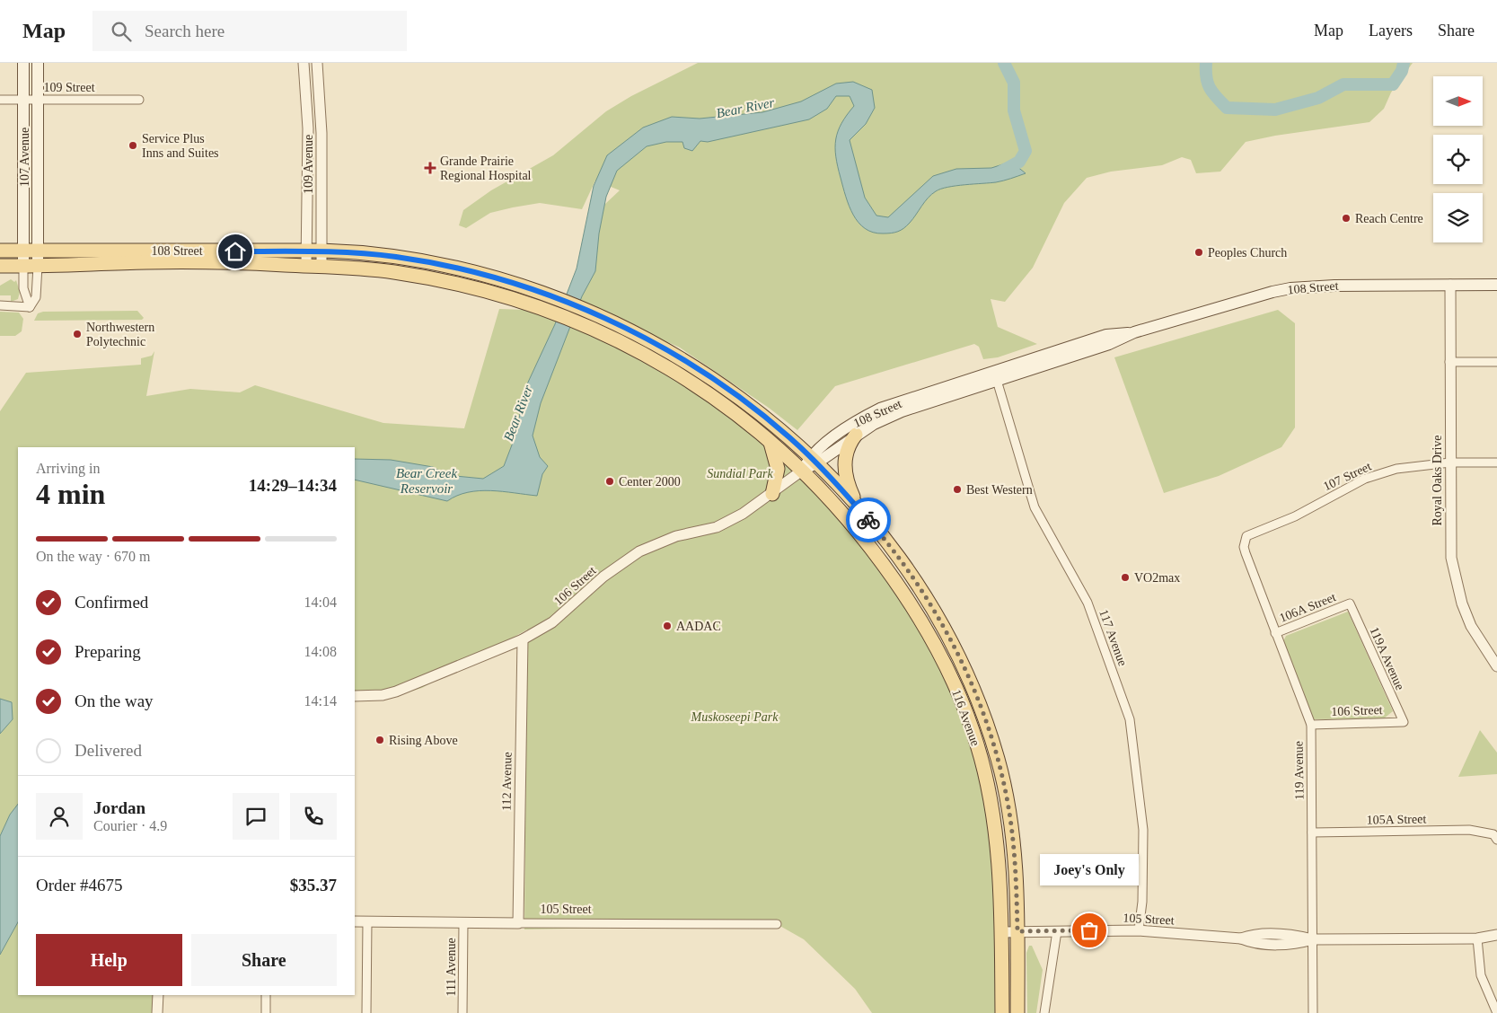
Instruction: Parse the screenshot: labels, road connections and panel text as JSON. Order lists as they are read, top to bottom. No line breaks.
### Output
{"streets":{"main road":["107 Avenue","108 Street","116 Avenue"],"street":["109 Street","109 Avenue","107 Street","Royal Oaks Drive","106 Street","106A Street","117 Avenue","119A Avenue","119 Avenue","112 Avenue","105A Street","105 Street","111 Avenue"]},"crossings":[["109 Street","107 Avenue"],["107 Avenue","108 Street"],["109 Avenue","108 Street"],["108 Street","Royal Oaks Drive"],["108 Street","106 Street"],["108 Street","117 Avenue"],["108 Street","116 Avenue"],["107 Street","Royal Oaks Drive"],["107 Street","119 Avenue"],["106 Street","119A Avenue"],["106 Street","116 Avenue"],["106 Street","119 Avenue"],["106 Street","112 Avenue"],["106A Street","119A Avenue"],["106A Street","119 Avenue"],["117 Avenue","105 Street"],["116 Avenue","105 Street"],["119 Avenue","105A Street"],["119 Avenue","105 Street"],["112 Avenue","105 Street"],["105 Street","111 Avenue"]],"water":["Bear River","Bear Creek Reservoir"],"parks":["Sundial Park","Muskoseepi Park"],"places":{"other":["Service Plus Inns and Suites","Reach Centre","Peoples Church","Northwestern Polytechnic","Center 2000","Best Western","VO2max","AADAC","Rising Above","Joey's Only"],"health":["Grande Prairie Regional Hospital"]},"north":"right","page":{"header":"Map","search":"Search here","nav":["Map","Layers","Share"],"heading":["4 min","Arriving in","14:29–14:34"],"panel":["Jordan","Courier · 4.9","Order #4675","$35.37"],"bar":"On the way · 670 m","list":[["Confirmed","14:04"],["Preparing","14:08"],["On the way","14:14"],"Delivered"],"bubble":"Joey's Only","buttons":["Help","Share"]}}
